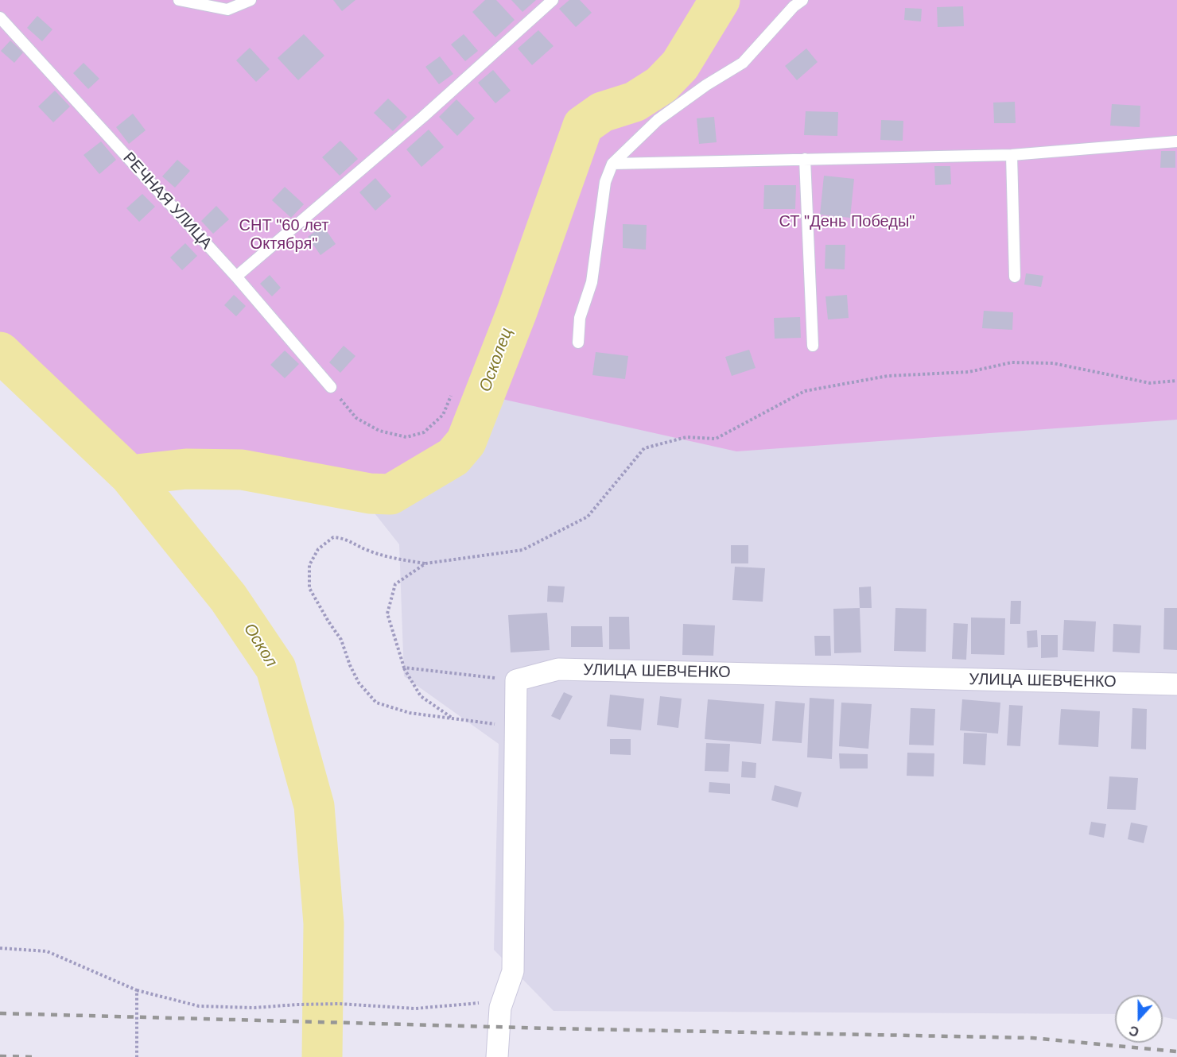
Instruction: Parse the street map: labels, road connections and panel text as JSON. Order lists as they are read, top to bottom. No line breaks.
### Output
{"streets":{"street":["УЛИЦА ШЕВЧЕНКО"],"lane":["РЕЧНАЯ УЛИЦА"]},"water":["Осколец","Оскол"],"parks":["СТ \"День Победы\"","СНТ \"60 лет Октября\""],"north":"bottom"}
